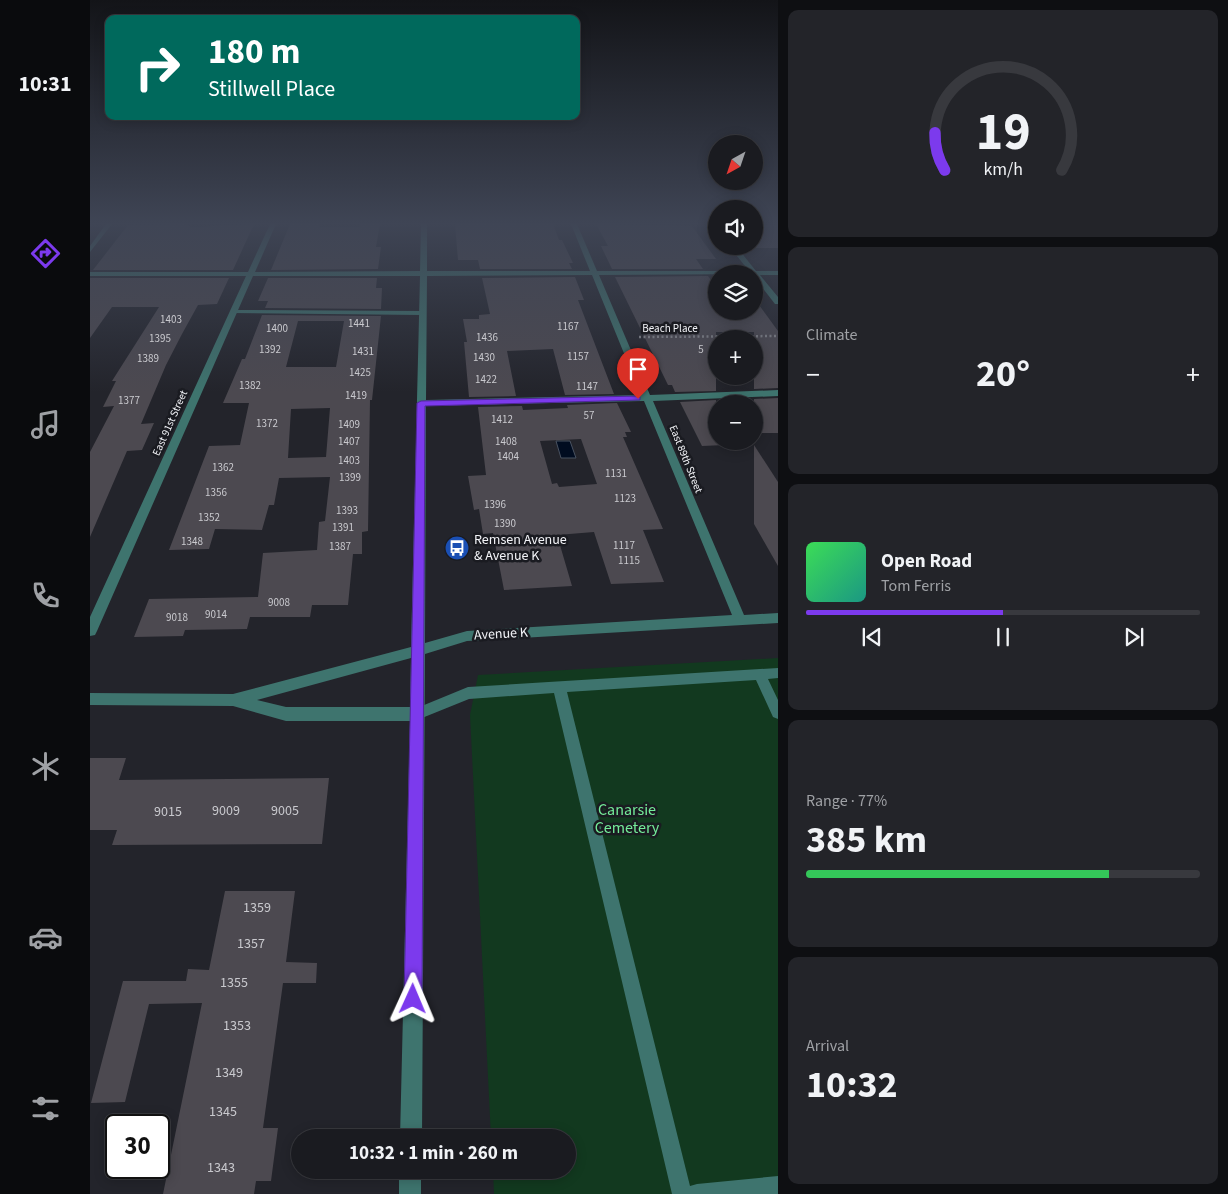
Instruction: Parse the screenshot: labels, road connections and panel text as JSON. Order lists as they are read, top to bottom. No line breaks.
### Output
{"streets":{"street":["East 91st Street","East 89th Street","Avenue K"],"path":["Beach Place"]},"crossings":[["Beach Place","East 89th Street"],["East 89th Street","Avenue K"]],"parks":["Canarsie Cemetery"],"places":{"bus stop":["Remsen Avenue & Avenue K"]},"house_numbers":["1403","1441","1167","1400","1436","1395","1392","5","1431","1157","1430","1389","1425","1422","1382","1147","1419","1377","57","1412","1372","1409","1407","1408","1404","1403","1362","1131","1399","1356","1123","1396","1393","1352","1390","1391","1348","1117","1387","1115","9008","9014","9018","9009","9005","9015","1359","1357","1355","1353","1349","1345","1343"],"north":"bottom left","page":{"tabs":"10:31","turn":["180 m","Stillwell Place"],"map_buttons":["+","−"],"tile":["Climate",["Range · 77%","385 km"],["Arrival","10:32"]],"heat":["−","20°","+"],"song":["Open Road","Tom Ferris"],"limit":"30","trip":"10:32 · 1 min · 260 m","gauge":["19","km/h"]}}
